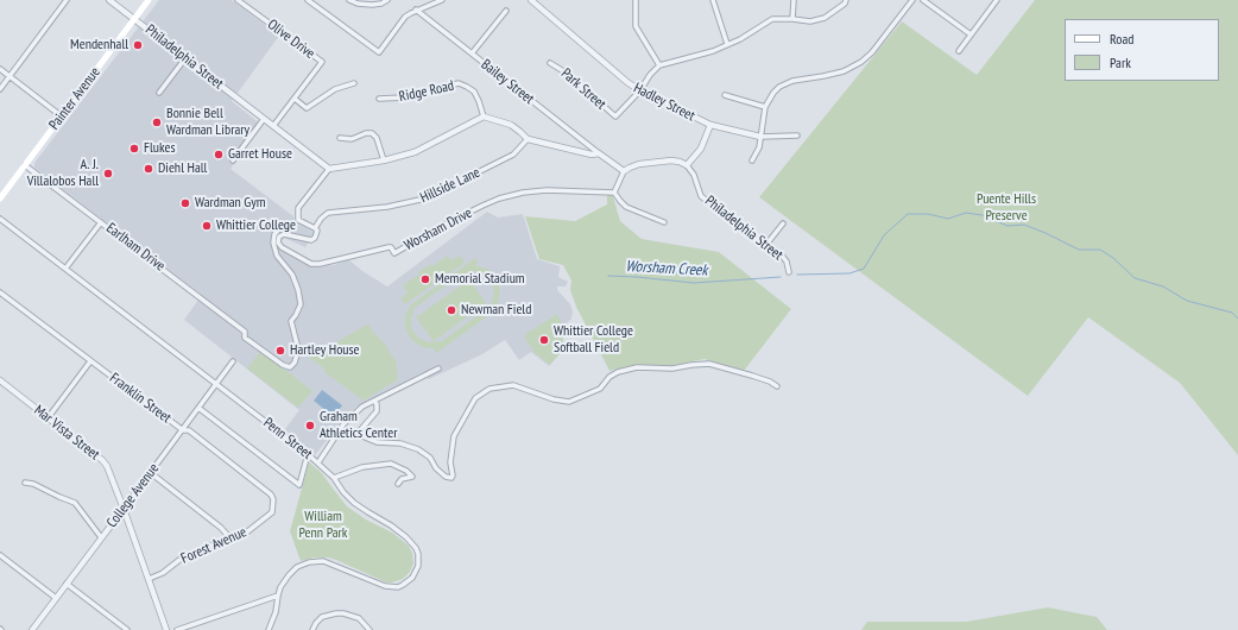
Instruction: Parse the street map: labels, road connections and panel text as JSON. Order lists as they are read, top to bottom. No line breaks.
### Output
{"streets":{"main road":["Painter Avenue"],"street":["Olive Drive","Philadelphia Street","Bailey Street","Park Street","Ridge Road","Hadley Street","Hillside Lane","Worsham Drive","Earlham Drive","Franklin Street","Mar Vista Street","Penn Street","College Avenue","Forest Avenue"]},"crossings":[["Philadelphia Street","Painter Avenue"],["Park Street","Hadley Street"],["Painter Avenue","Earlham Drive"],["Worsham Drive","Earlham Drive"],["Franklin Street","College Avenue"],["Franklin Street","Forest Avenue"],["Mar Vista Street","College Avenue"],["Mar Vista Street","Forest Avenue"],["Penn Street","College Avenue"]],"water":["Worsham Creek"],"parks":["Puente Hills Preserve","William Penn Park"],"places":["Mendenhall","Bonnie Bell Wardman Library","Flukes","Garret House","Diehl Hall","A. J. Villalobos Hall","Wardman Gym","Whittier College","Memorial Stadium","Newman Field","Whittier College Softball Field","Hartley House","Graham Athletics Center"],"legend":["Road","Park"]}
